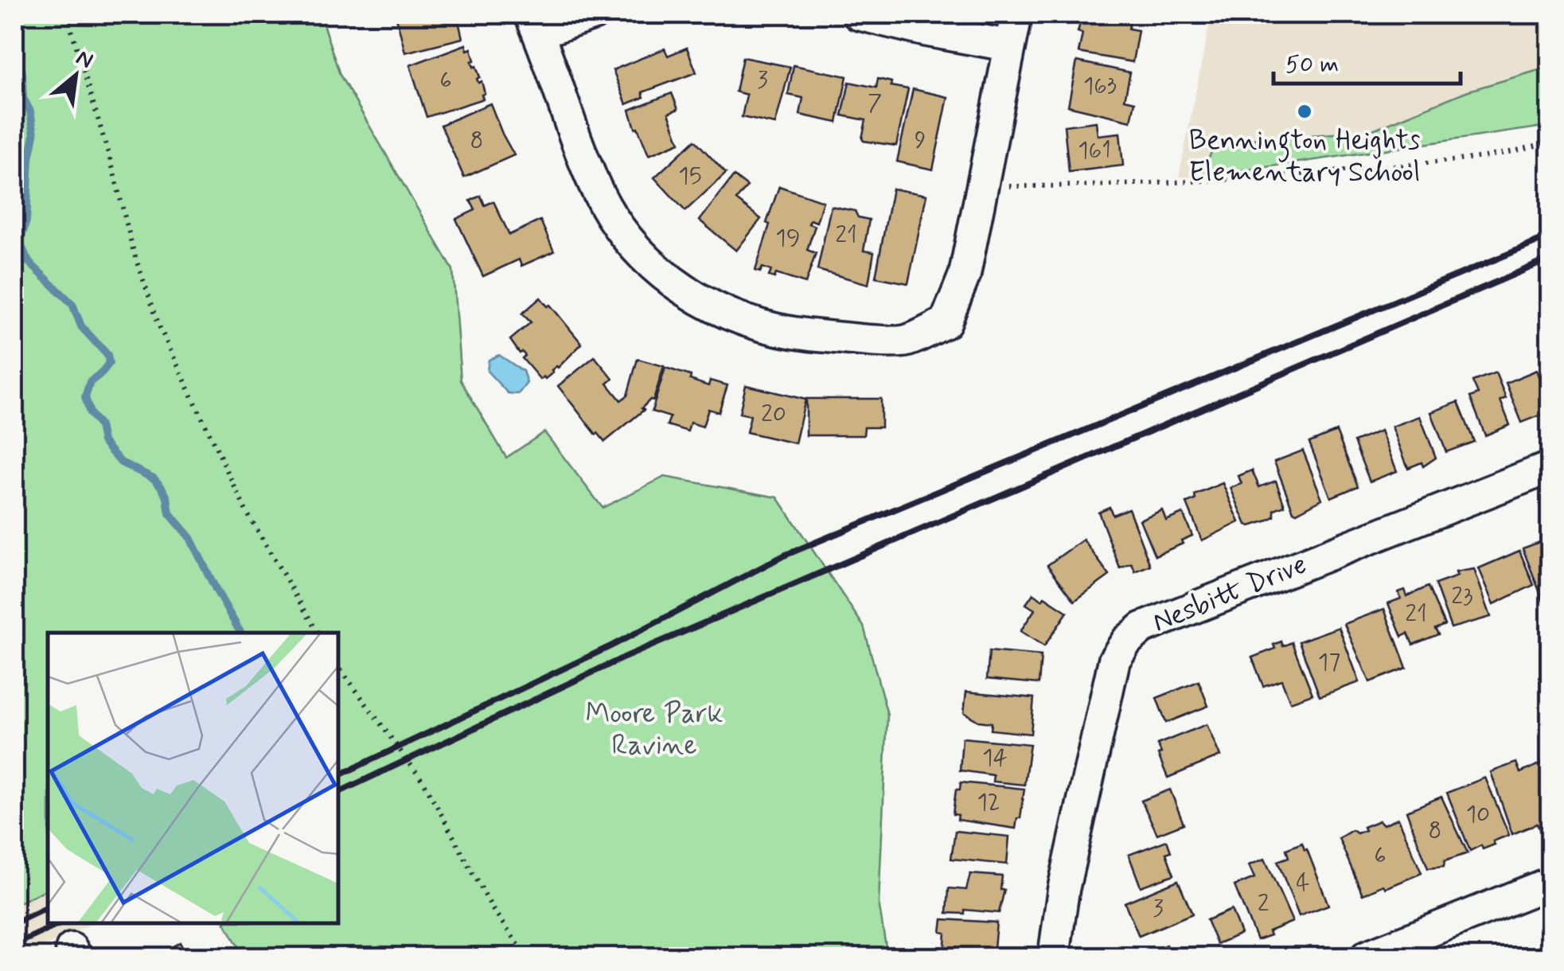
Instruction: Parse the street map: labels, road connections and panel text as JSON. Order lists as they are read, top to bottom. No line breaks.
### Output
{"streets":{"street":["Nesbitt Drive"]},"parks":["Moore Park Ravine"],"places":["Bennington Heights Elementary School"],"house_numbers":["3","6","163","7","8","9","161","15","21","19","20","23","21","17","14","12","10","8","6","4","2","3"],"scale_bar":"50 m","north":"top right"}
